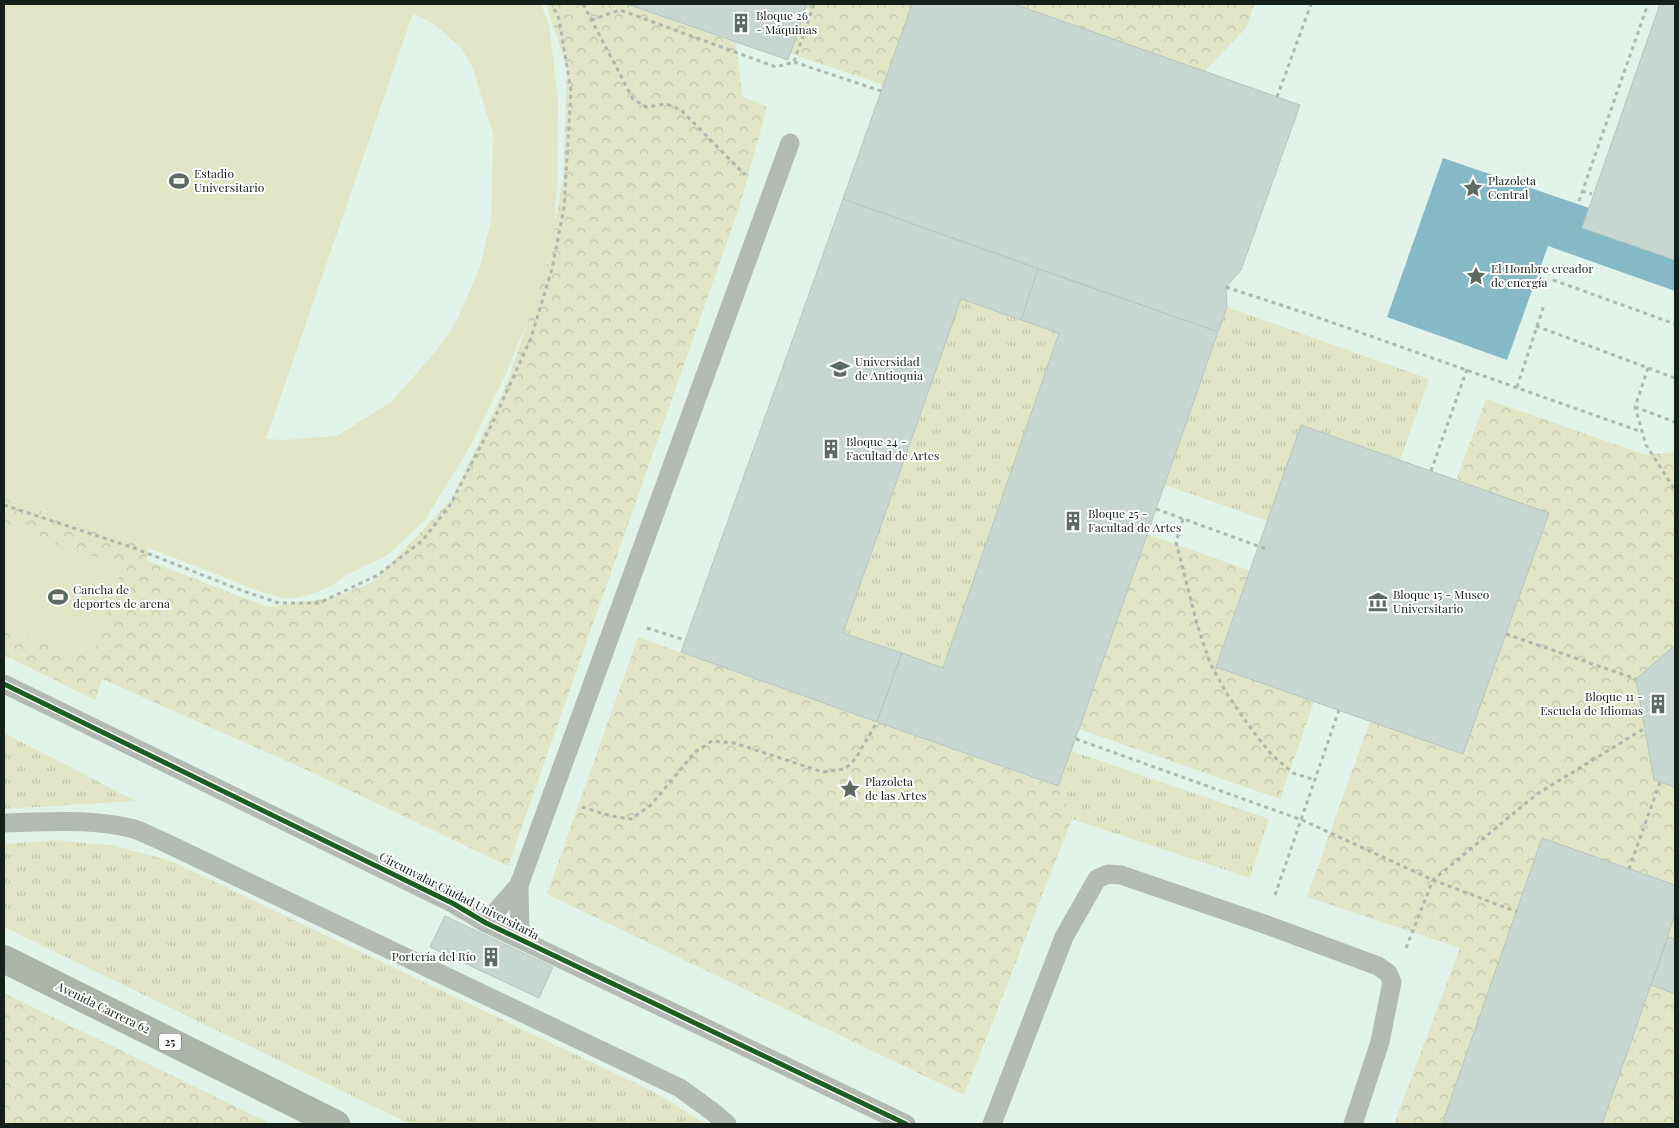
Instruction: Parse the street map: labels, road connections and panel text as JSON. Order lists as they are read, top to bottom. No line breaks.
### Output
{"streets":{"highway":["Avenida Carrera 62","25"],"lane":["Circunvalar Ciudad Universitaria"]},"places":{"building":["Bloque 26 - Máquinas","Bloque 24 - Facultad de Artes","Bloque 25 - Facultad de Artes","Bloque 11 - Escuela de Idiomas","Portería del Río"],"sports":["Estadio Universitario","Cancha de deportes de arena"],"place":["Plazoleta Central","El Hombre creador de energía","Plazoleta de las Artes"],"school or university":["Universidad de Antioquia"],"museum":["Bloque 15 - Museo Universitario"]}}
